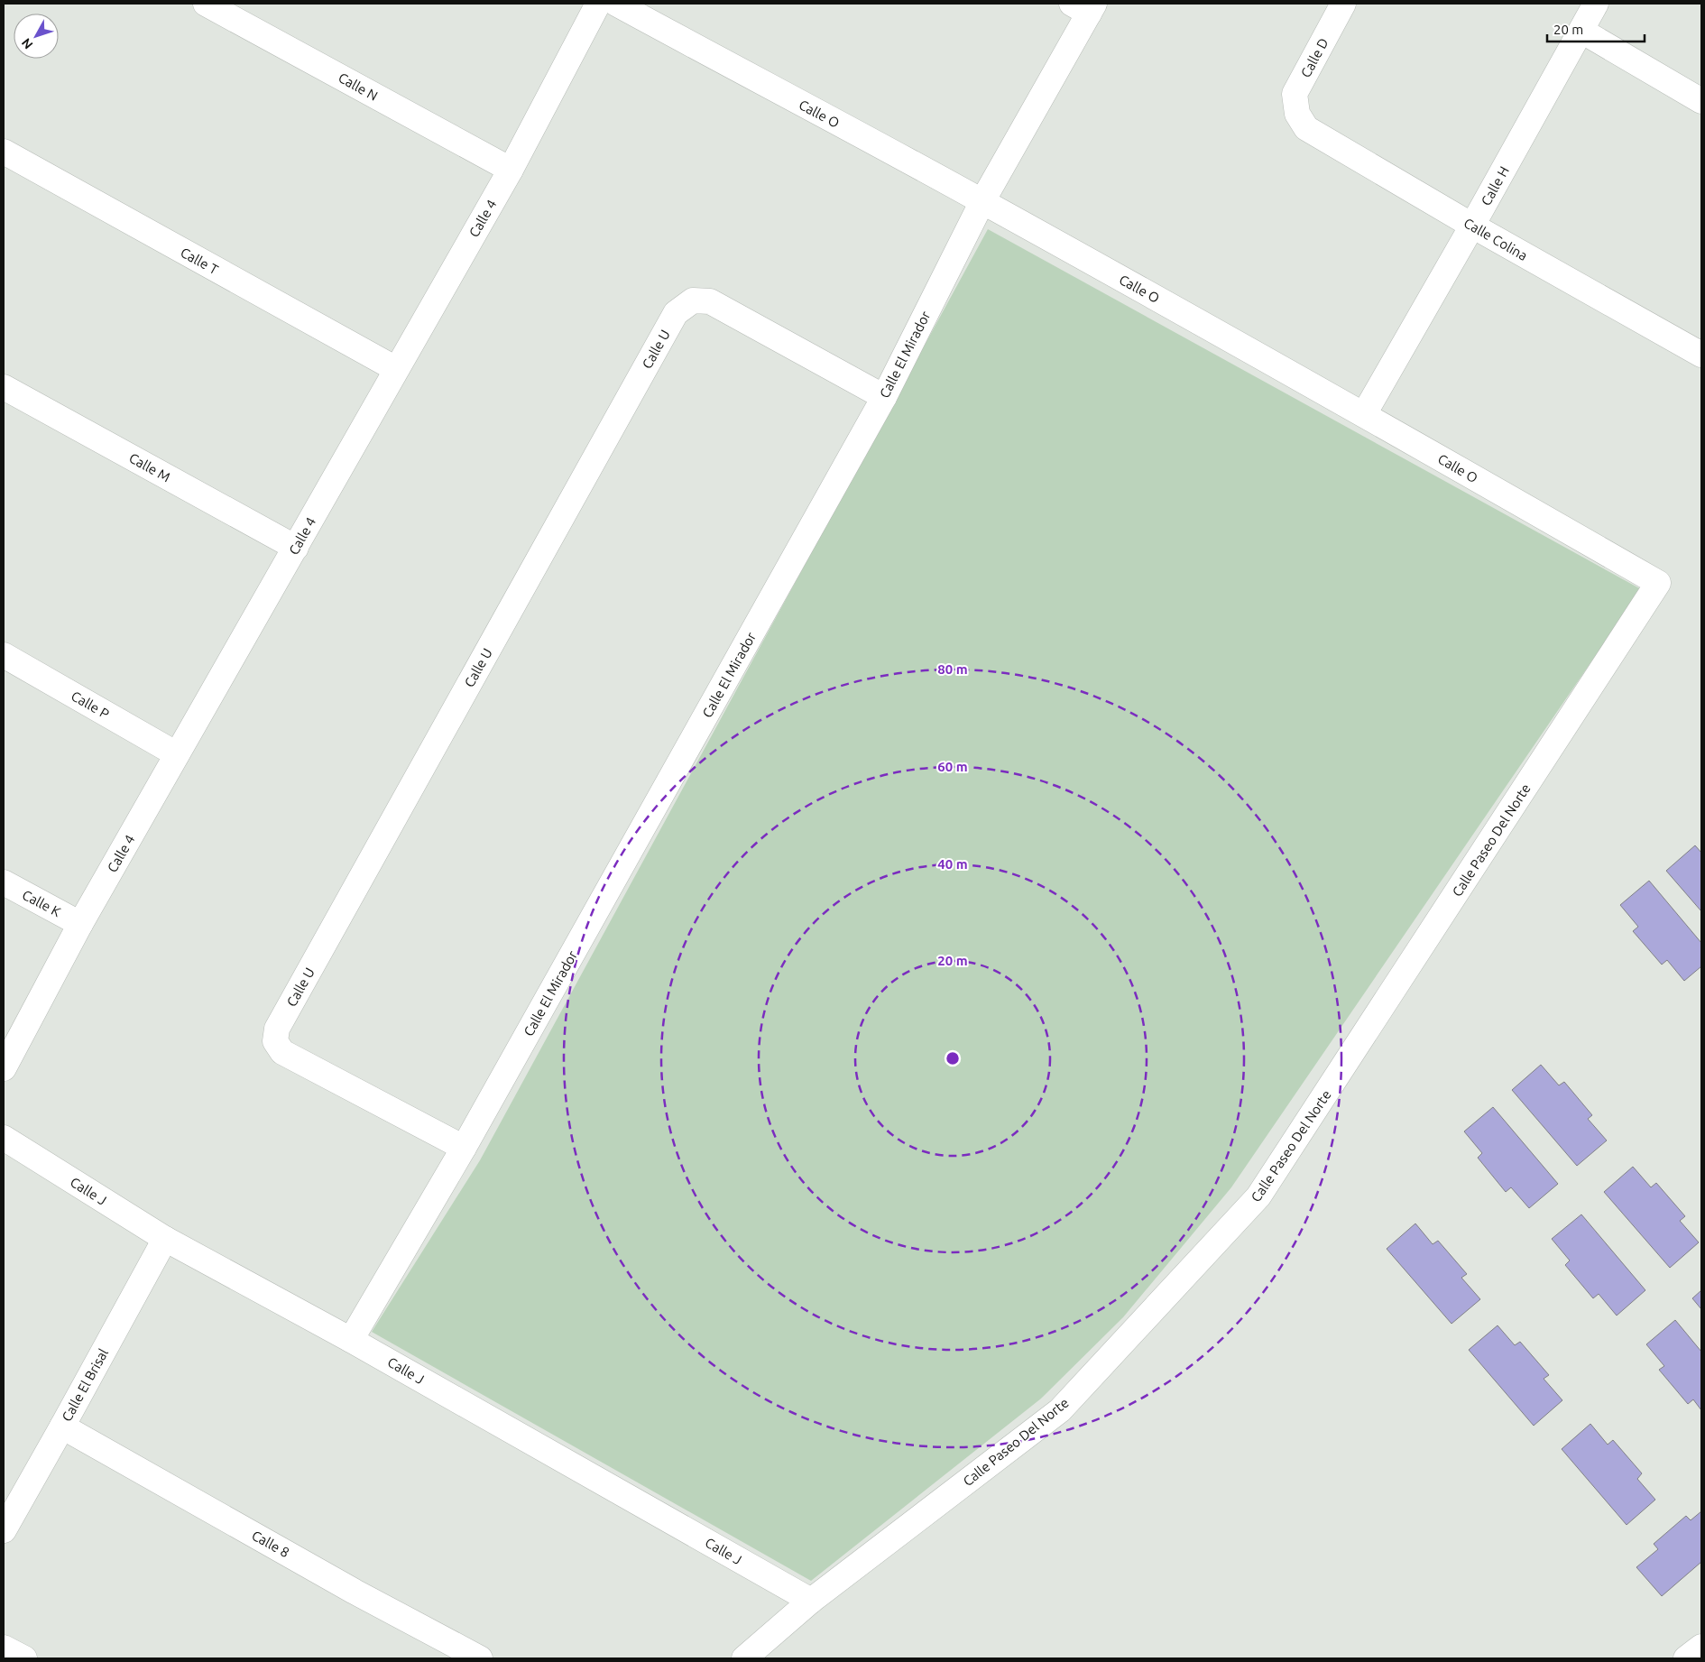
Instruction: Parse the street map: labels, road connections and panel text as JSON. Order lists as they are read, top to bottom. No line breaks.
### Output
{"streets":{"street":["Calle D","Calle N","Calle O","Calle H","Calle 4","Calle Colina","Calle T","Calle U","Calle El Mirador","Calle M","Calle P","Calle Paseo Del Norte","Calle K","Calle J","Calle El Brisal","Calle 8"]},"crossings":[["Calle D","Calle Colina"],["Calle N","Calle 4"],["Calle O","Calle H"],["Calle O","Calle El Mirador"],["Calle O","Calle Paseo Del Norte"],["Calle H","Calle Colina"],["Calle 4","Calle T"],["Calle 4","Calle M"],["Calle 4","Calle P"],["Calle 4","Calle K"],["Calle U","Calle El Mirador"],["Calle El Mirador","Calle J"],["Calle Paseo Del Norte","Calle J"],["Calle J","Calle El Brisal"],["Calle El Brisal","Calle 8"]],"scale_bar":"20 m","north":"bottom left","rings":["80 m","60 m","40 m","20 m"]}
